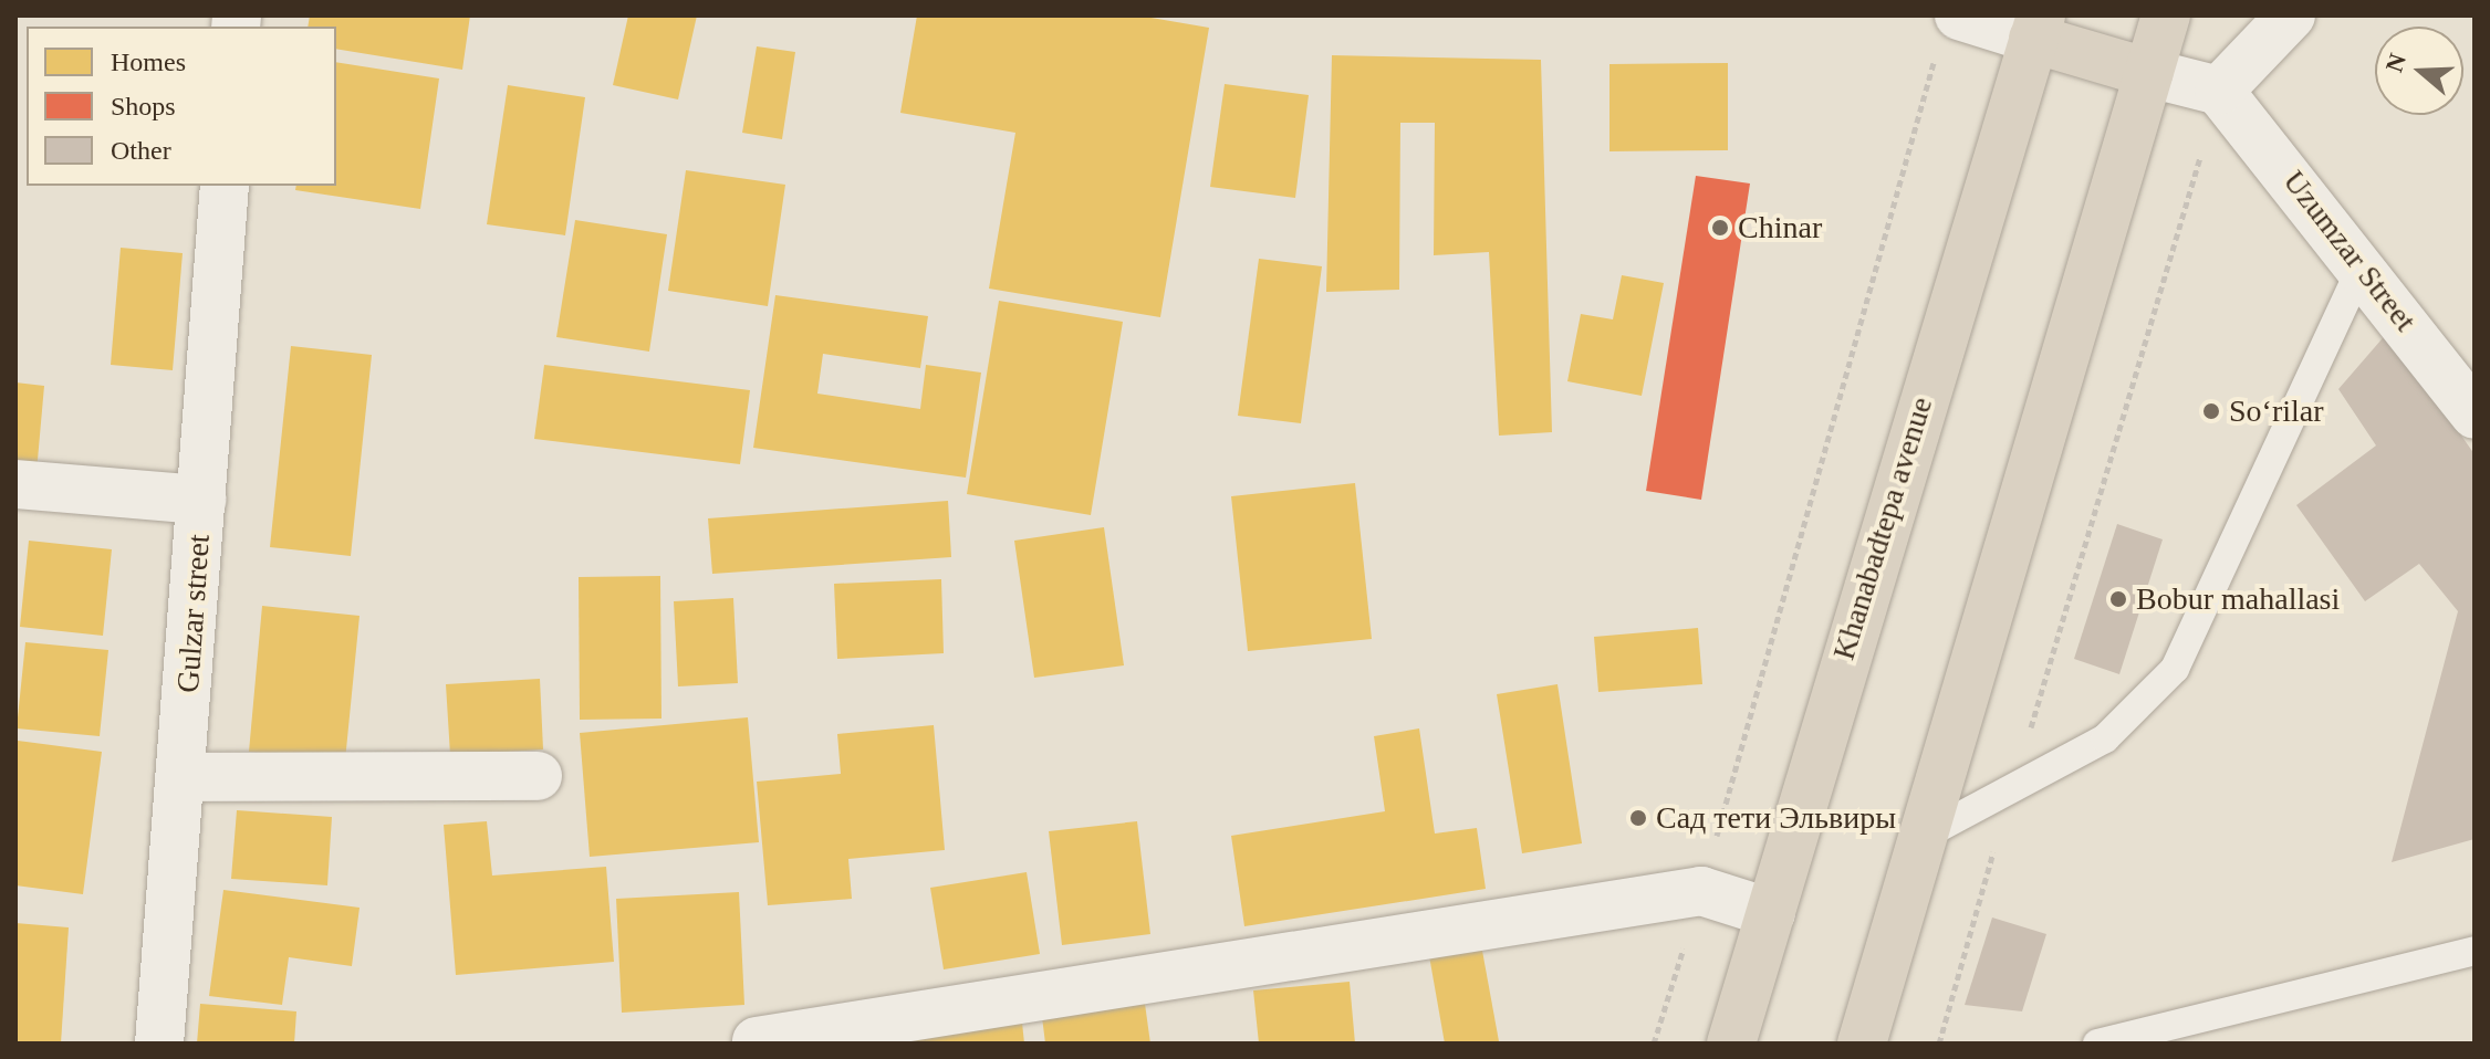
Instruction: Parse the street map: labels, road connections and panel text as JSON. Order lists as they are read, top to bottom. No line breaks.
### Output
{"streets":{"highway":["Khanabadtepa avenue"],"street":["Uzumzar Street","Gulzar street"]},"places":["Chinar","Soʻrilar","Bobur mahallasi","Сад тети Эльвиры"],"legend":["Homes","Shops","Other"],"north":"left"}
